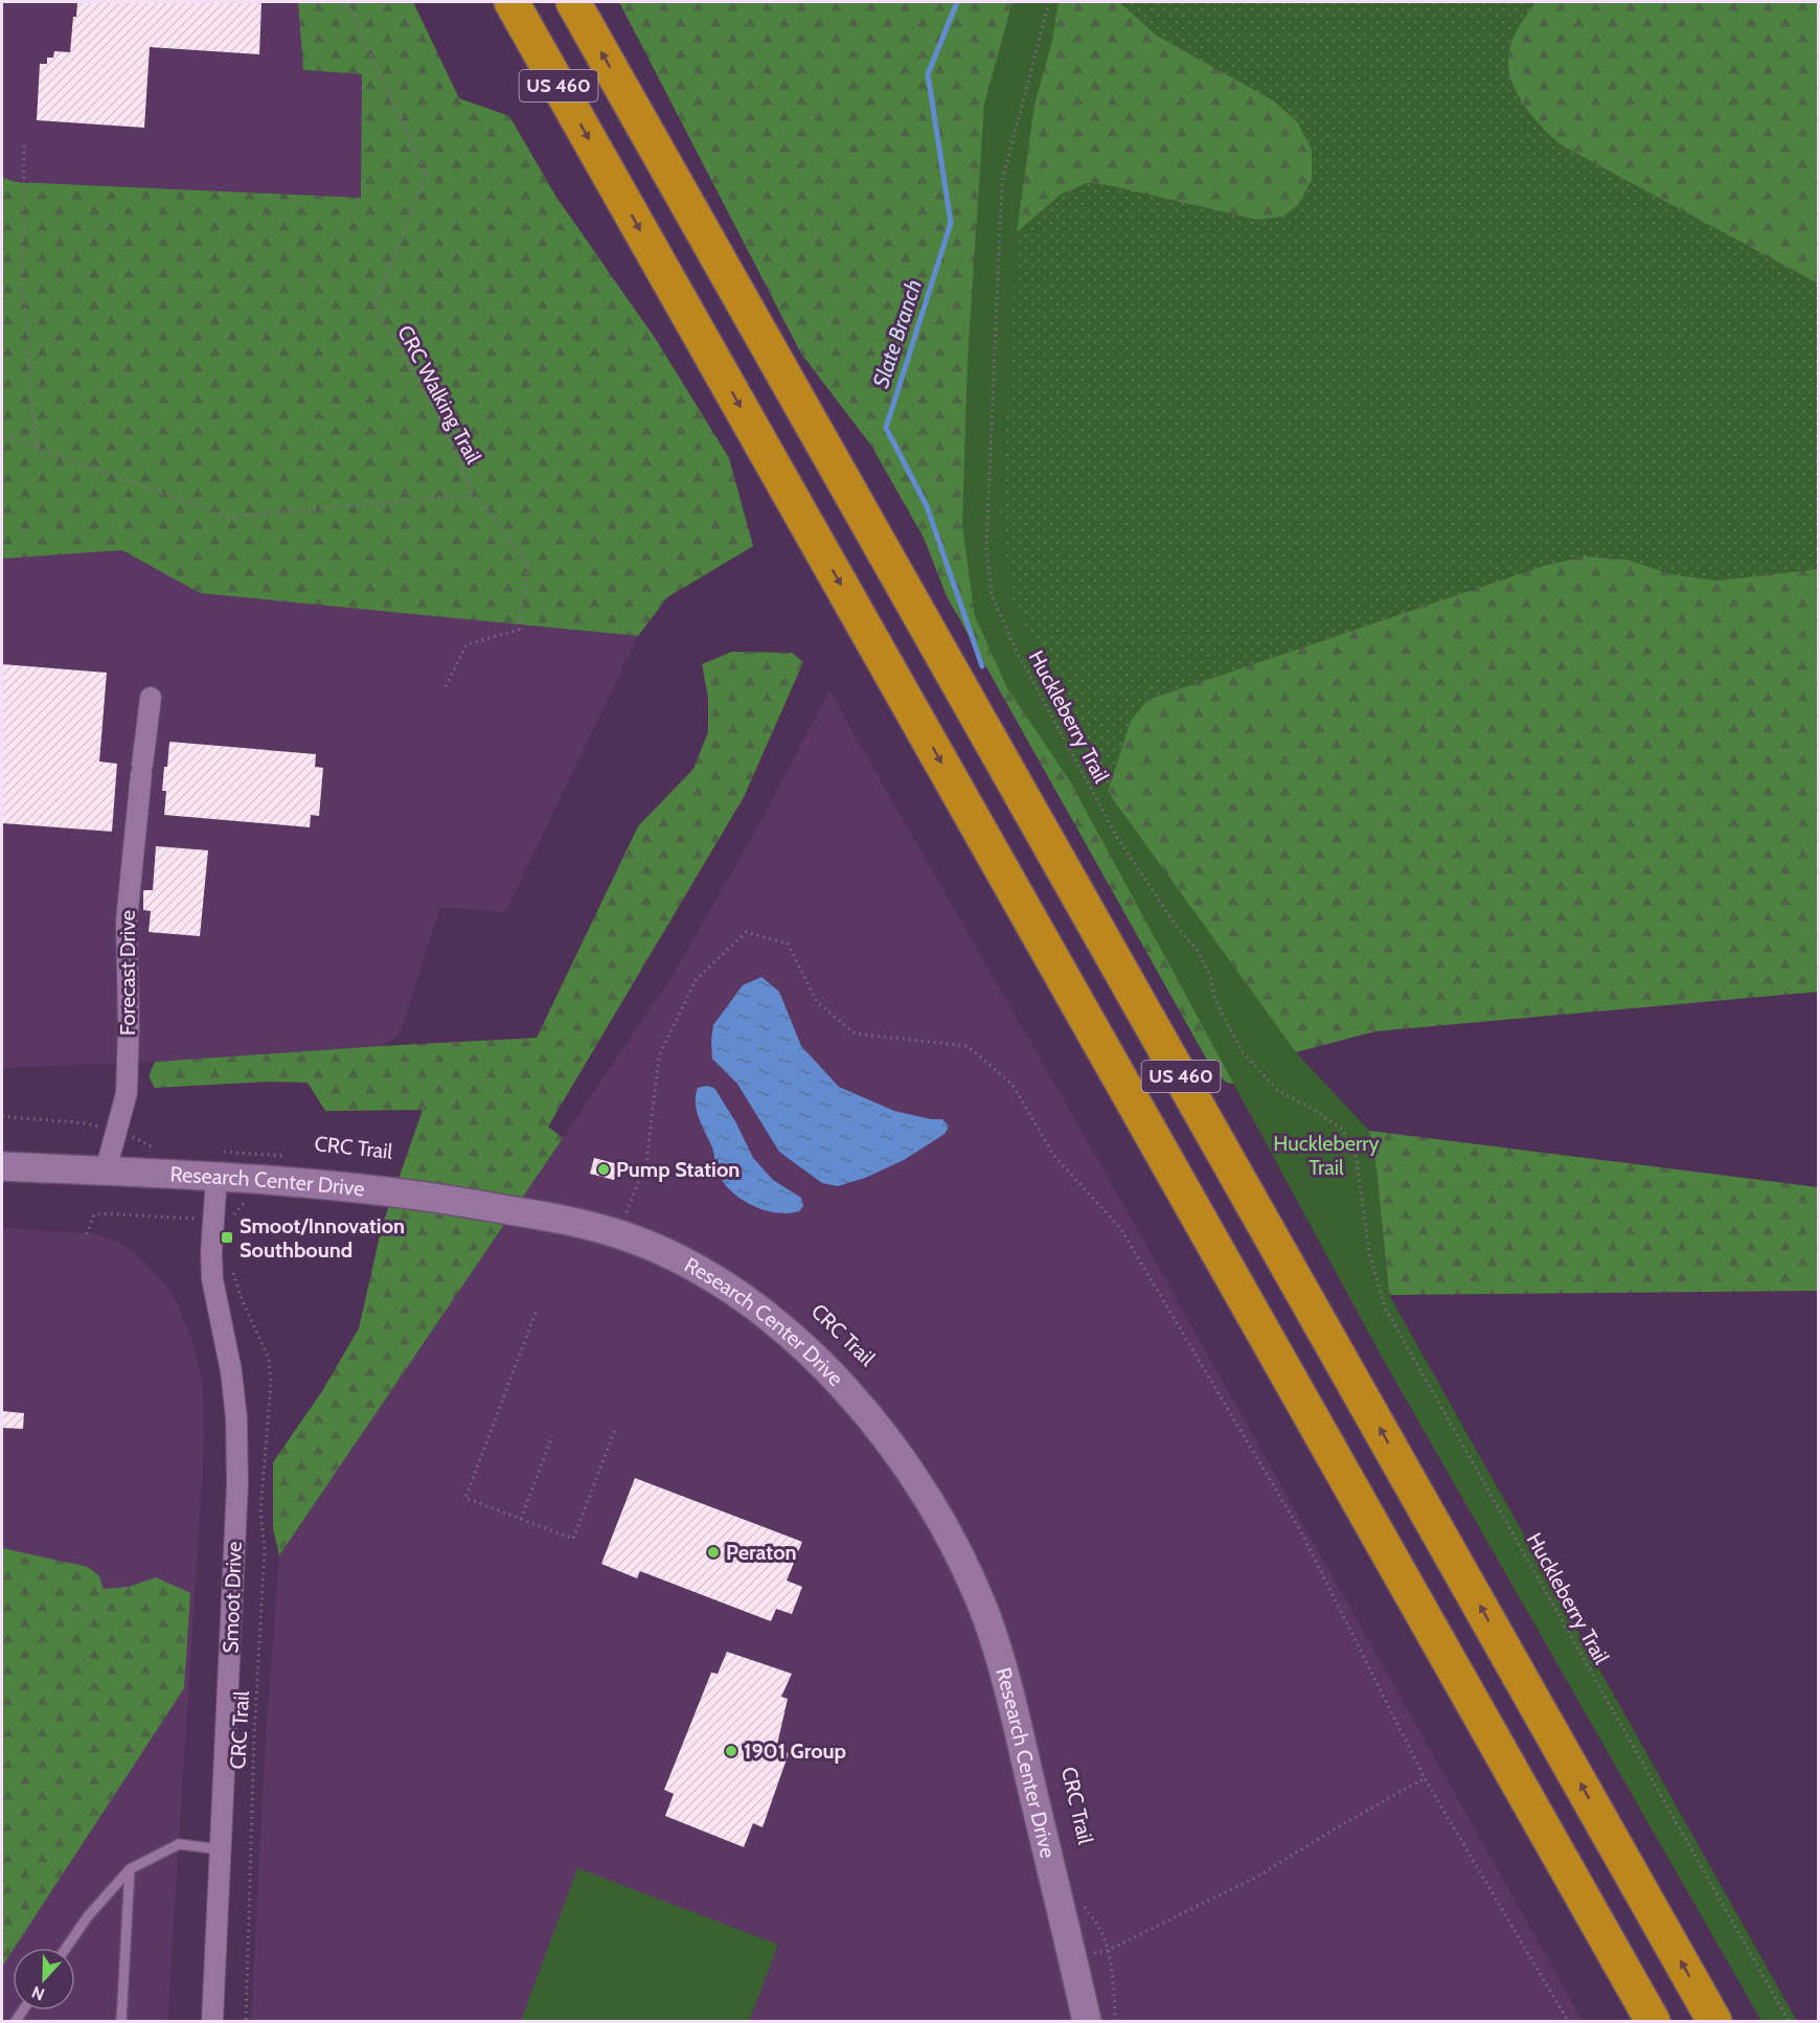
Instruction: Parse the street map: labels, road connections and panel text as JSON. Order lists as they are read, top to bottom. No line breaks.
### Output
{"streets":{"highway":["US 460"],"main road":["Research Center Drive"],"street":["Forecast Drive","Smoot Drive"],"path":["CRC Walking Trail","Huckleberry Trail","CRC Trail"]},"crossings":[["Forecast Drive","Research Center Drive"],["CRC Trail","Research Center Drive"],["CRC Trail","Smoot Drive"],["Research Center Drive","Smoot Drive"]],"water":["Slate Branch"],"parks":["Huckleberry Trail"],"places":{"other":["Pump Station","Peraton","1901 Group"],"transit":["Smoot/Innovation Southbound"]},"north":"bottom"}
